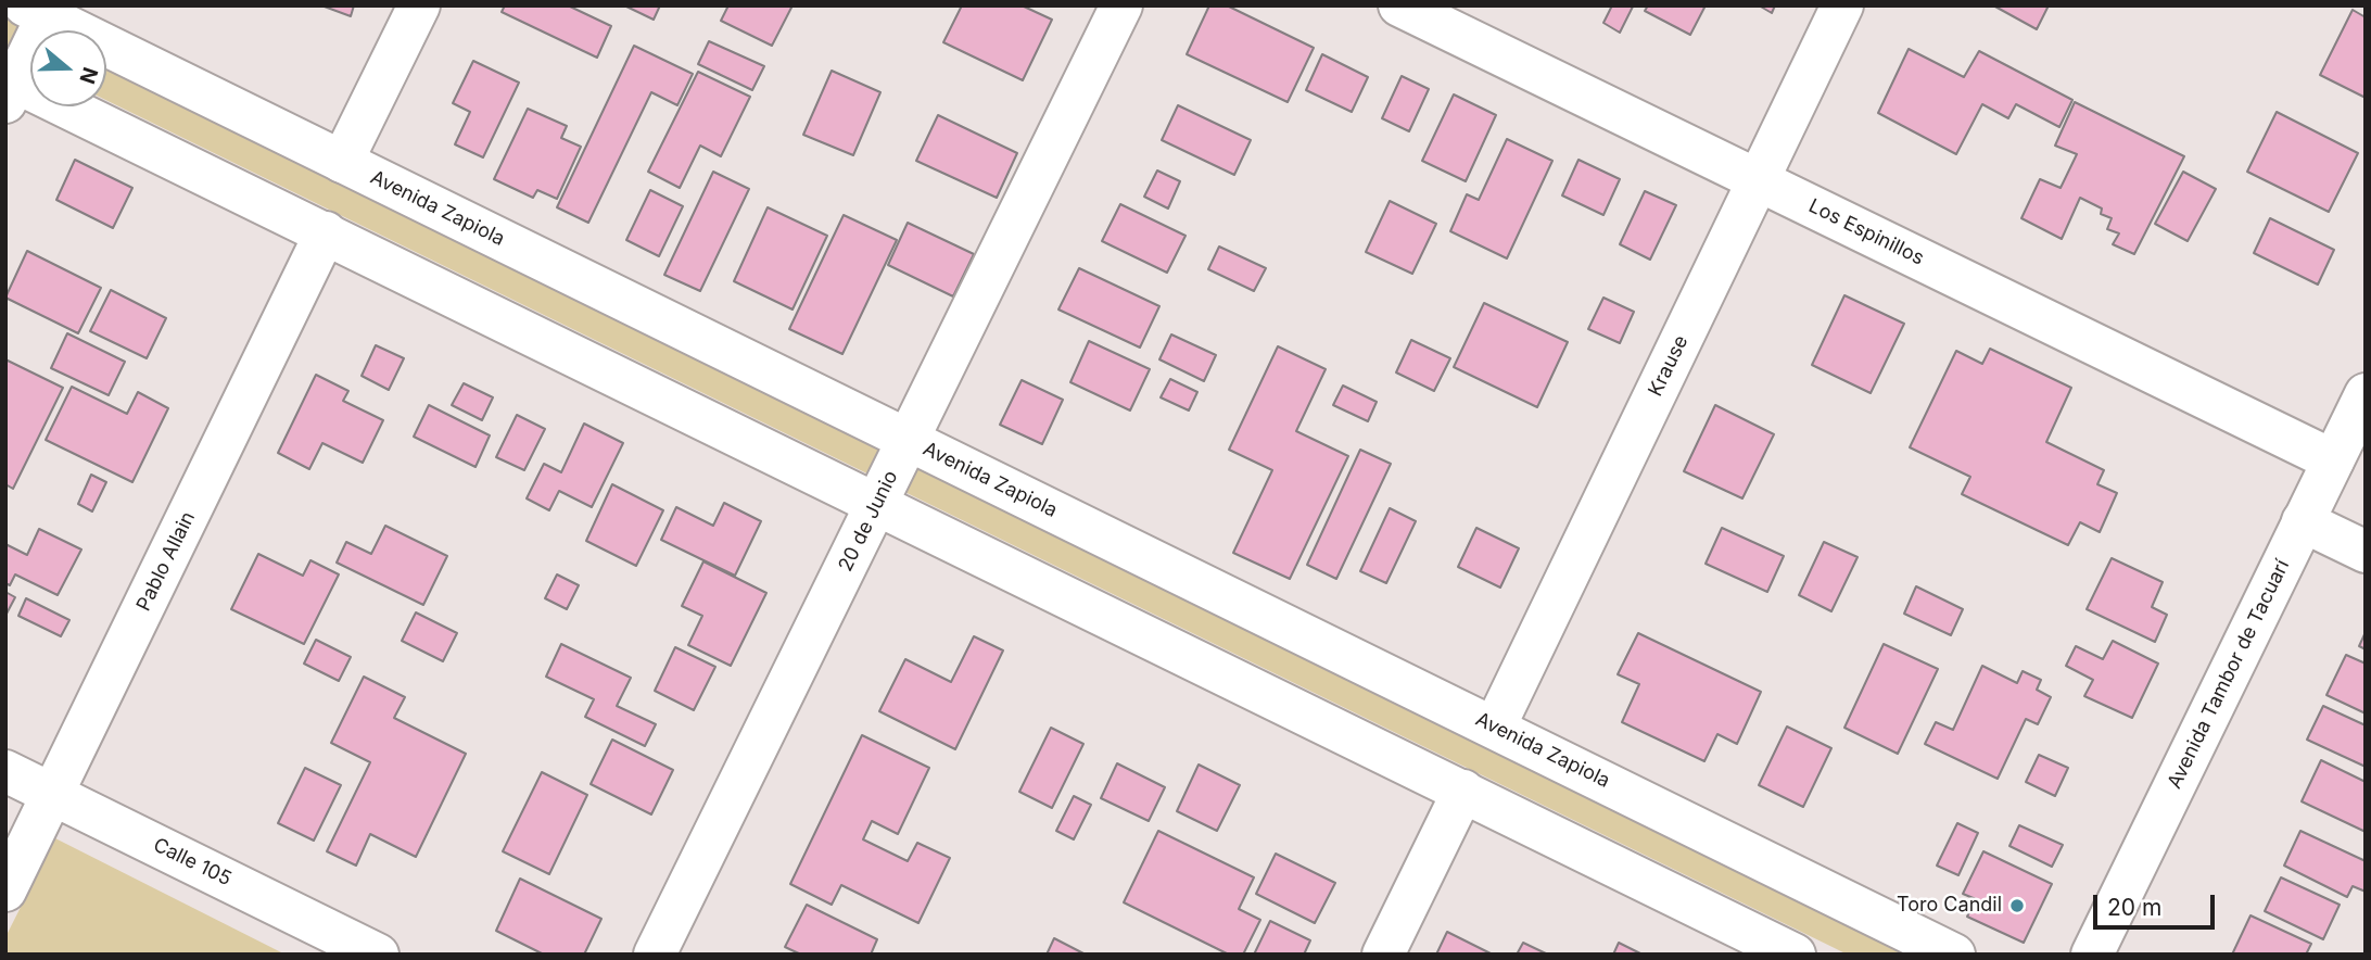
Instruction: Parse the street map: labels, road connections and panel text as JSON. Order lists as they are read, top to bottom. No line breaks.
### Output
{"streets":{"main road":["Avenida Zapiola","Los Espinillos","Krause","20 de Junio","Pablo Allain","Avenida Tambor de Tacuarí","Calle 105"]},"crossings":[["Avenida Zapiola","Krause"],["Avenida Zapiola","20 de Junio"],["Los Espinillos","Krause"],["Los Espinillos","Avenida Tambor de Tacuarí"],["Pablo Allain","Calle 105"]],"places":["Toro Candil"],"scale_bar":"20 m","north":"right"}
